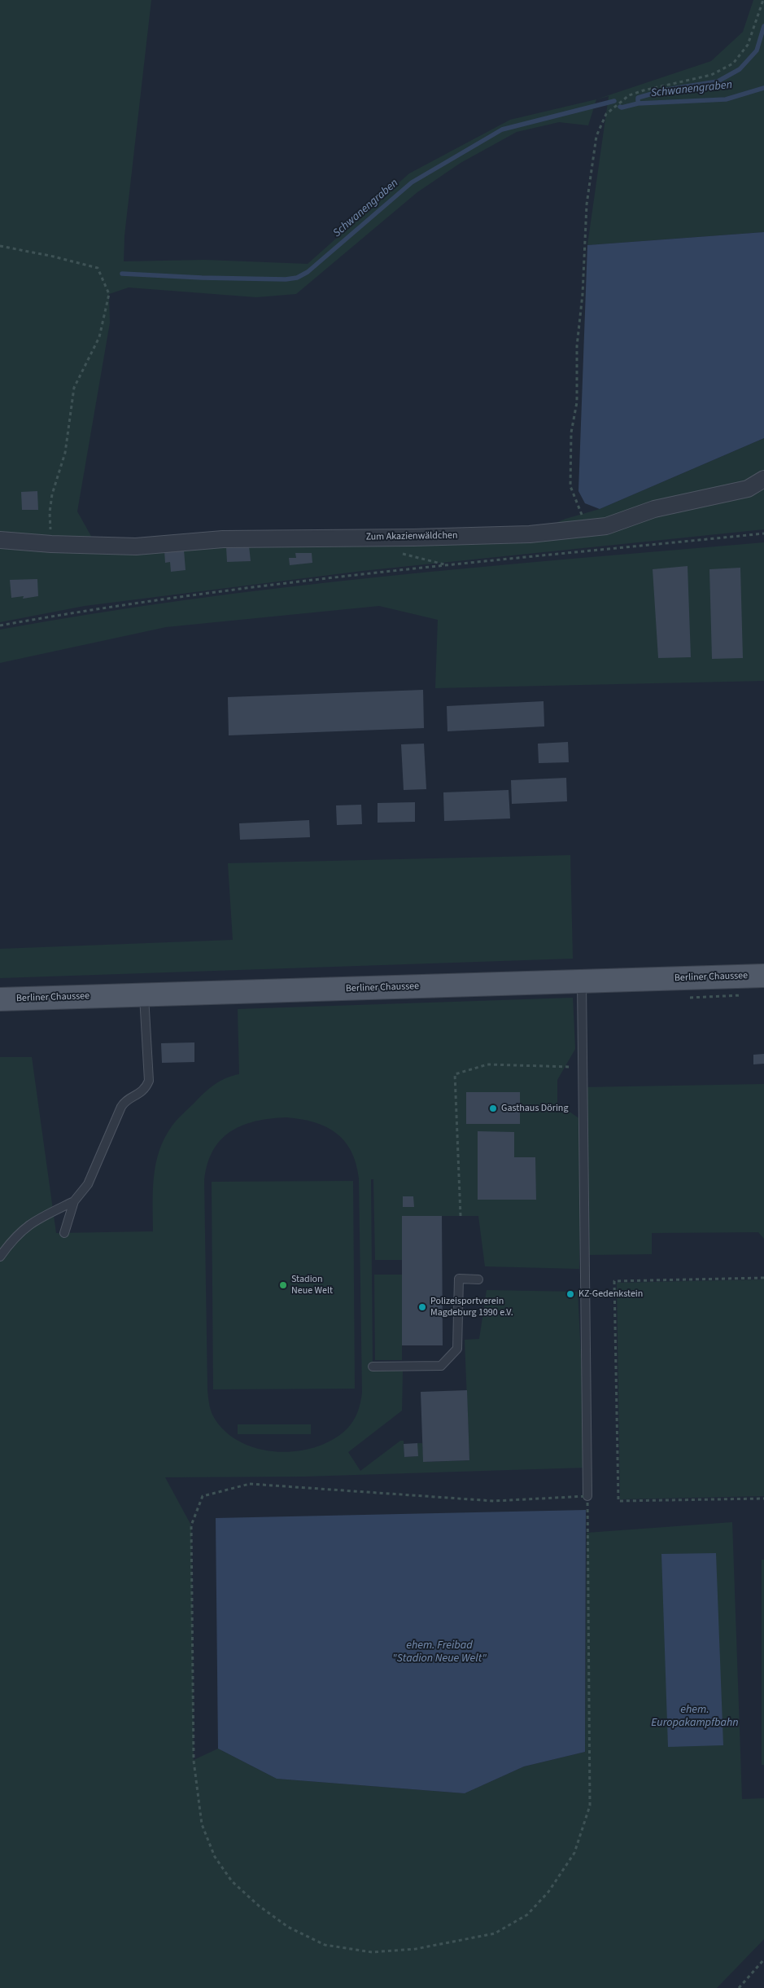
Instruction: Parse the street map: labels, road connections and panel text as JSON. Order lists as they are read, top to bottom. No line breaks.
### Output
{"streets":{"main road":["Berliner Chaussee"],"street":["Zum Akazienwäldchen"]},"water":["Schwanengraben","ehem. Freibad \"Stadion Neue Welt\"","ehem. Europakampfbahn"],"places":["Gasthaus Döring","Stadion Neue Welt","KZ-Gedenkstein","Polizeisportverein Magdeburg 1990 e.V."]}
